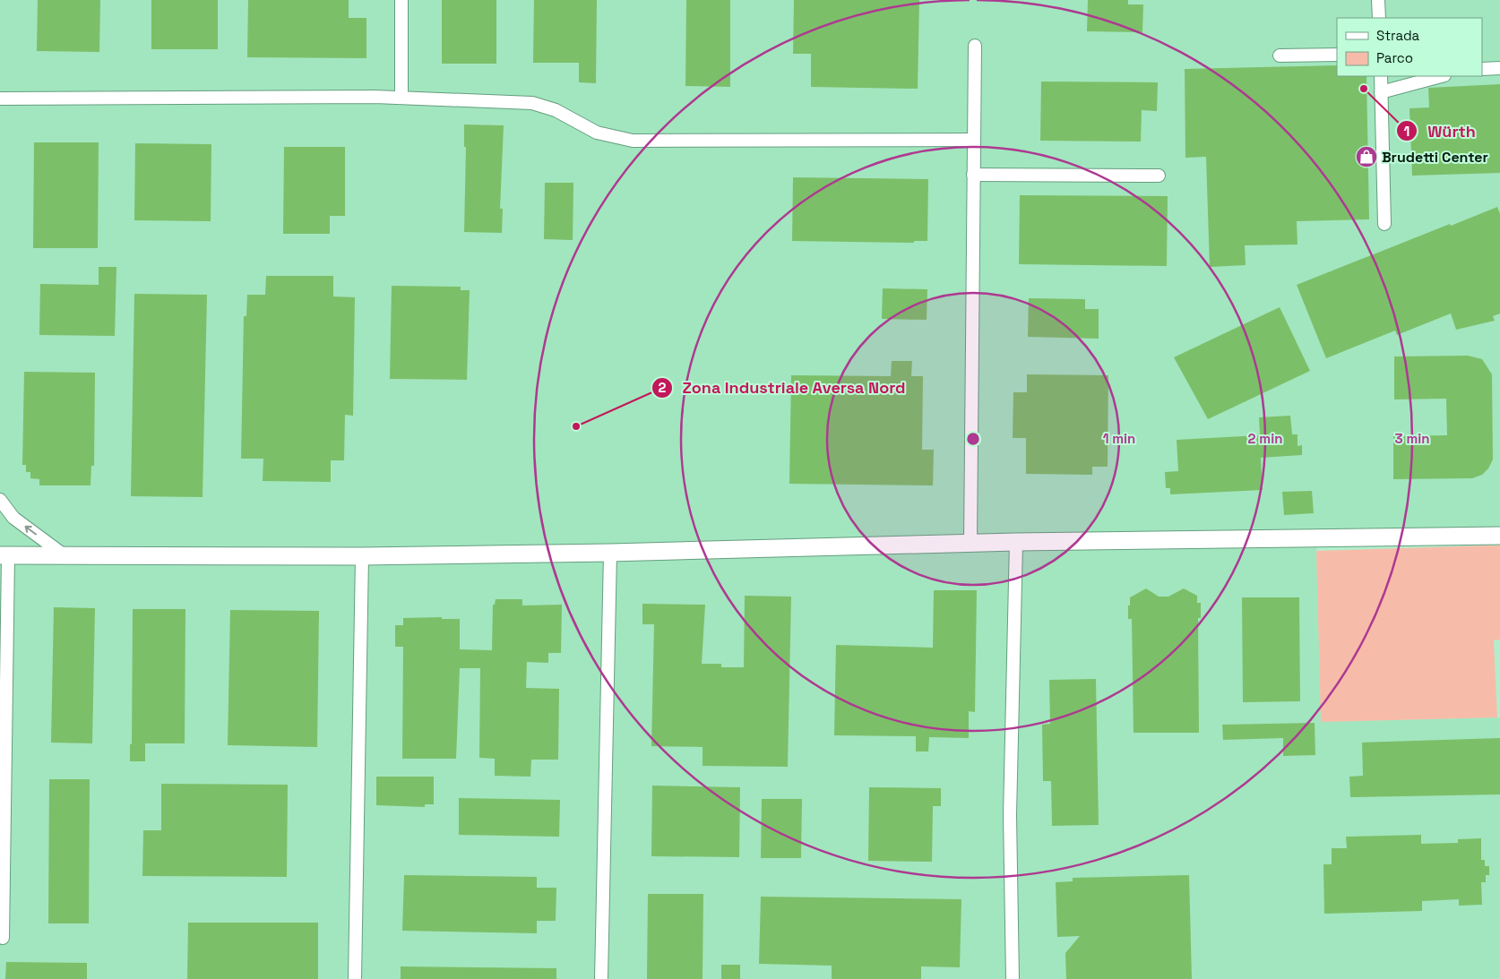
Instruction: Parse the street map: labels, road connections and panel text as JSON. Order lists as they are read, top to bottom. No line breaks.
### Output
{"places":{"other":["Würth","Zona Industriale Aversa Nord"],"shop":["Brudetti Center"]},"legend":["Strada","Parco"],"rings":["1 min","2 min","3 min"]}
